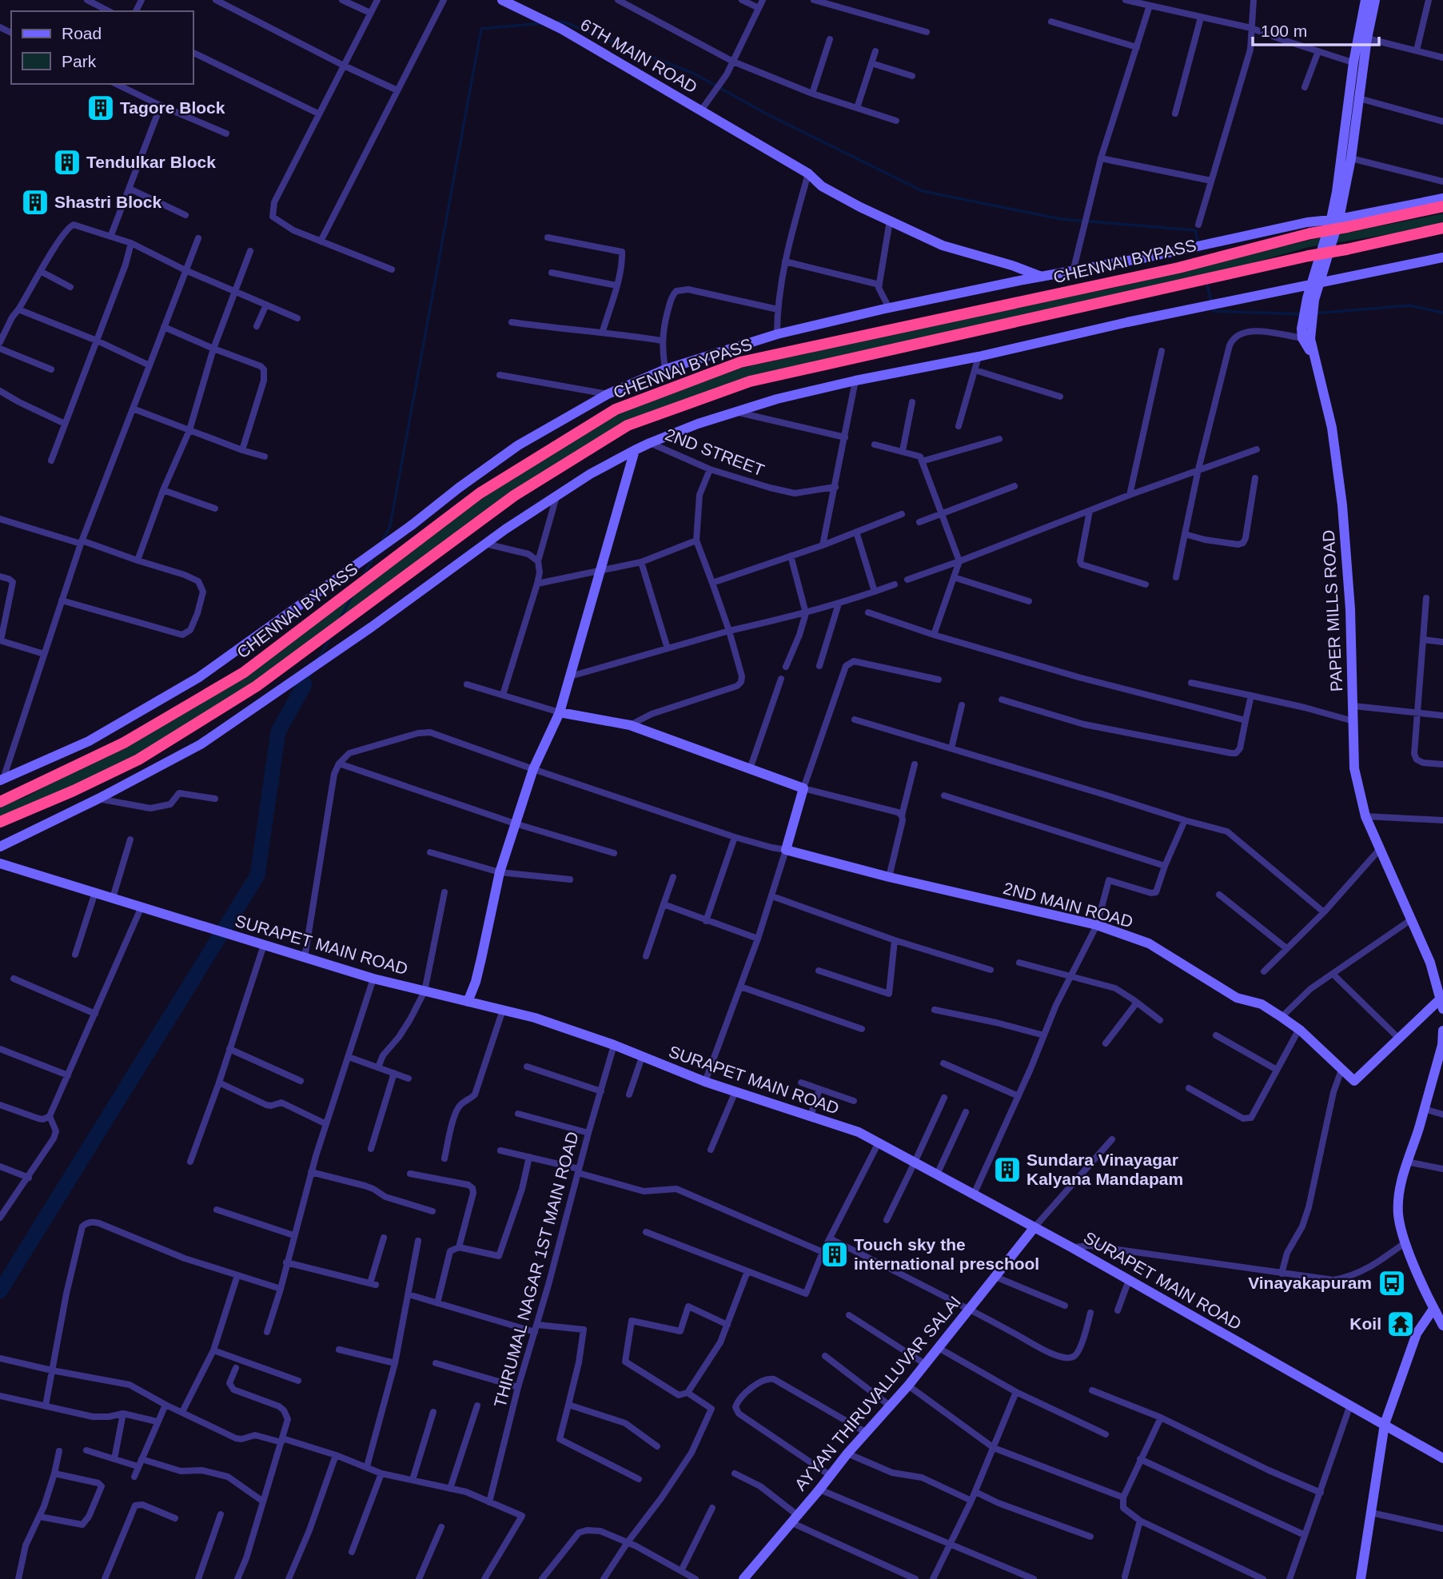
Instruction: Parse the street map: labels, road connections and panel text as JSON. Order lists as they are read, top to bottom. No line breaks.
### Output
{"streets":{"highway":["CHENNAI BYPASS"],"street":["6TH MAIN ROAD","2ND STREET","PAPER MILLS ROAD","2ND MAIN ROAD","SURAPET MAIN ROAD","THIRUMAL NAGAR 1ST MAIN ROAD","AYYAN THIRUVALLUVAR SALAI"]},"crossings":[["SURAPET MAIN ROAD","THIRUMAL NAGAR 1ST MAIN ROAD"],["SURAPET MAIN ROAD","AYYAN THIRUVALLUVAR SALAI"]],"places":{"building":["Tagore Block","Tendulkar Block","Shastri Block","Sundara Vinayagar Kalyana Mandapam","Touch sky the international preschool"],"bus stop":["Vinayakapuram"],"temple":["Koil"]},"legend":["Road","Park"],"scale_bar":"100 m"}
